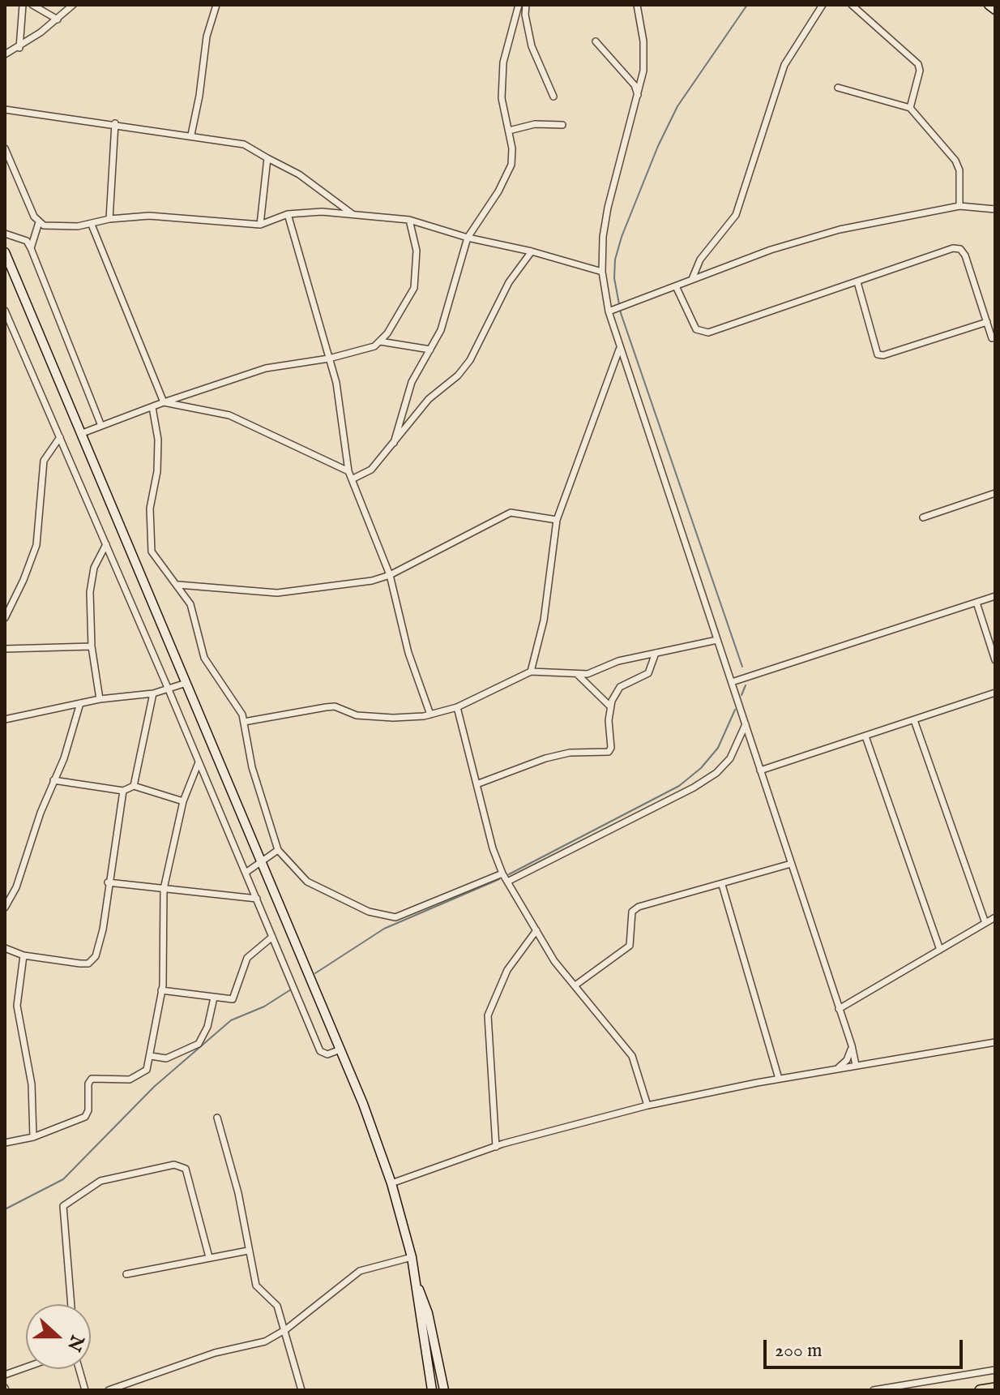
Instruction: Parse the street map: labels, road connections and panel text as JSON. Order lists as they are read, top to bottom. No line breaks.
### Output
{"scale_bar":"200 m","north":"right"}
